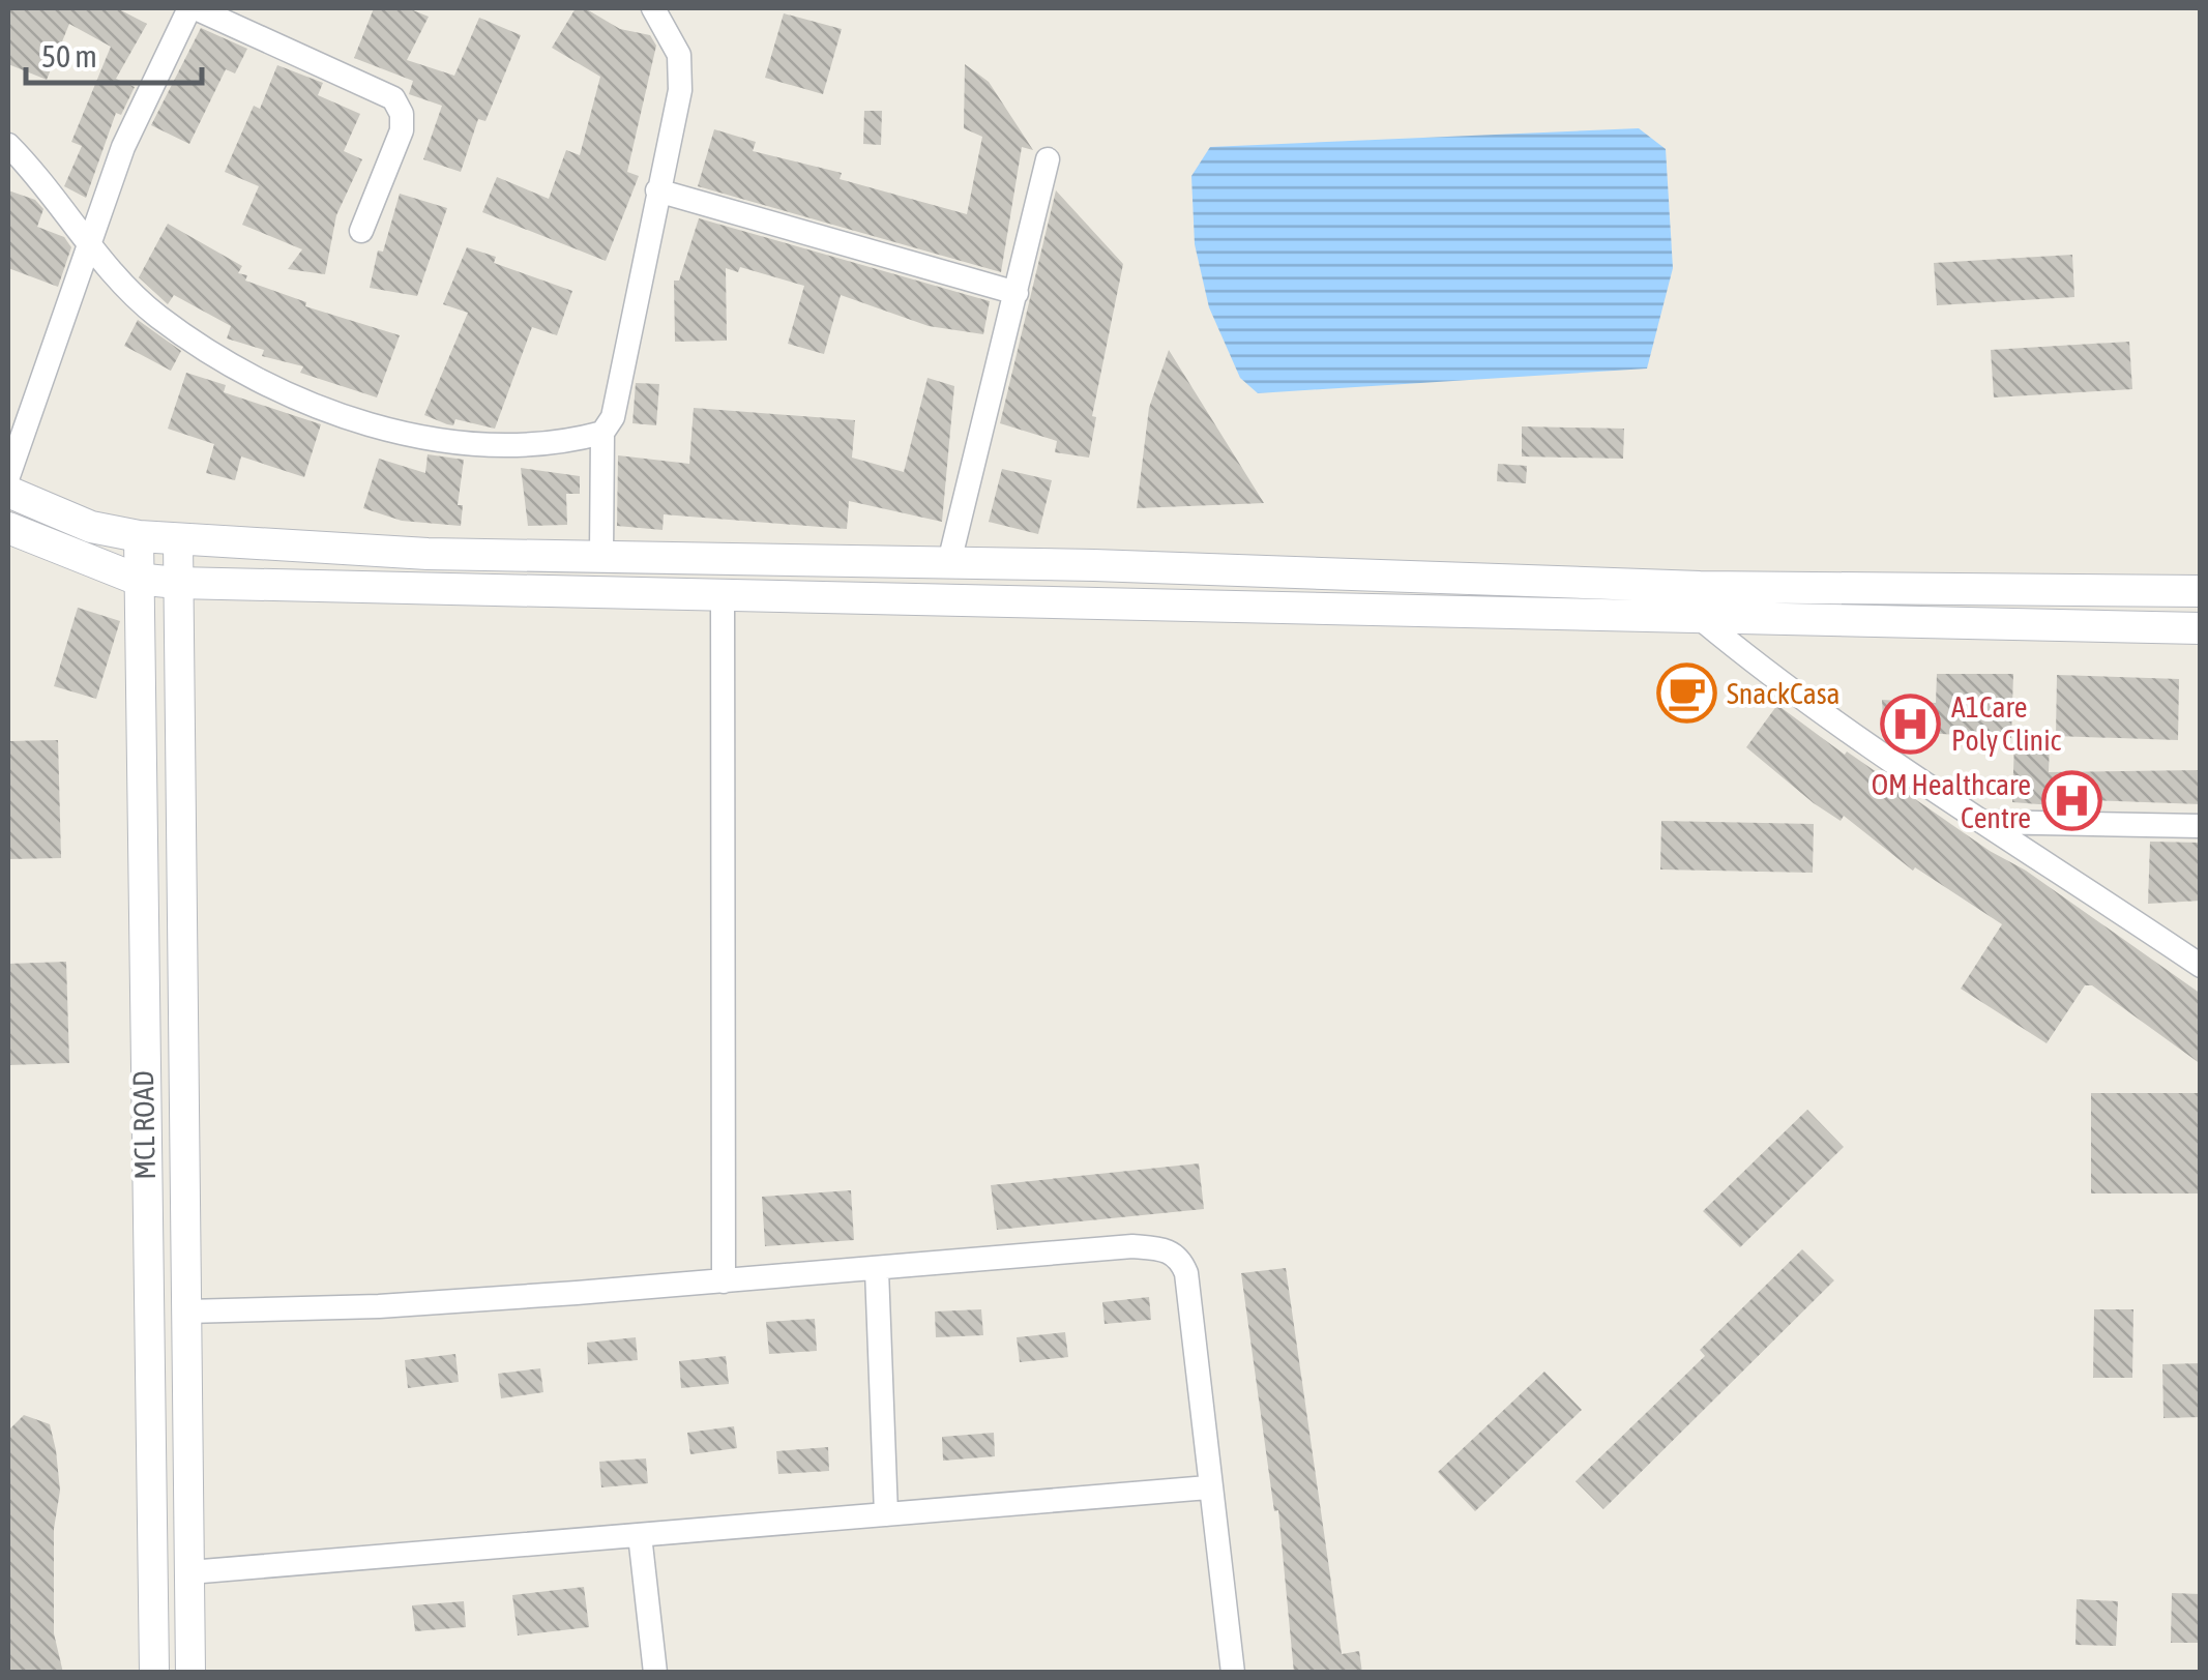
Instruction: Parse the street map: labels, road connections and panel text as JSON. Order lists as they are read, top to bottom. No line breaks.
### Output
{"streets":{"street":["MCL ROAD"]},"places":{"cafe":["SnackCasa"],"hospital":["A1Care Poly Clinic","OM Healthcare Centre"]},"scale_bar":"50 m"}
